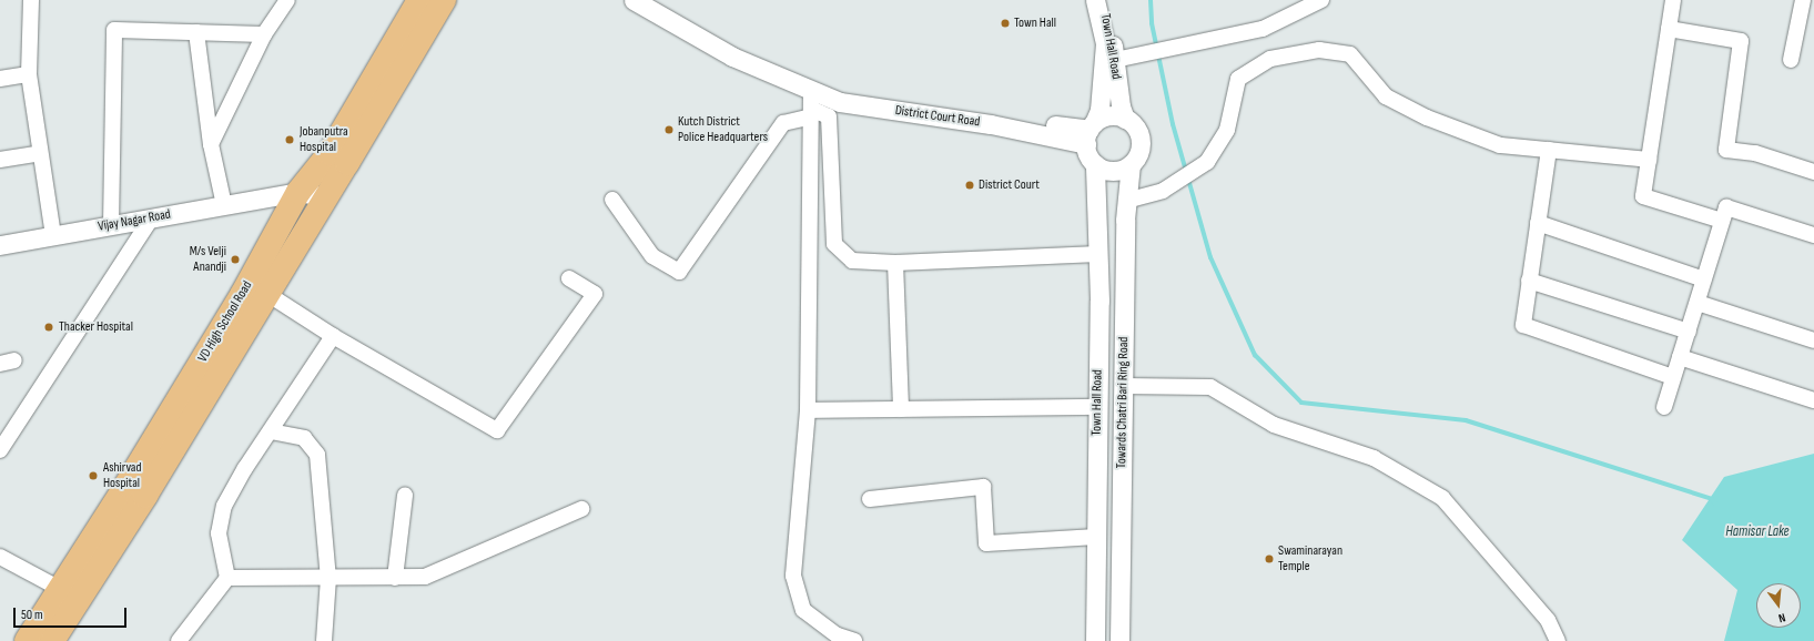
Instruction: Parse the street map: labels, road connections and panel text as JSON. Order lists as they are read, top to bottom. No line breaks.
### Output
{"streets":{"main road":["VD High School Road"],"street":["Town Hall Road","District Court Road","Vijay Nagar Road","Towards Chatri Bari Ring Road"]},"crossings":[["Town Hall Road","District Court Road"],["Town Hall Road","Towards Chatri Bari Ring Road"],["District Court Road","Towards Chatri Bari Ring Road"],["Vijay Nagar Road","VD High School Road"]],"water":["Hamisar Lake"],"places":["Town Hall","Kutch District Police Headquarters","Jobanputra Hospital","District Court","M/s Velji Anandji","Thacker Hospital","Ashirvad Hospital","Swaminarayan Temple"],"scale_bar":"50 m","north":"bottom"}
